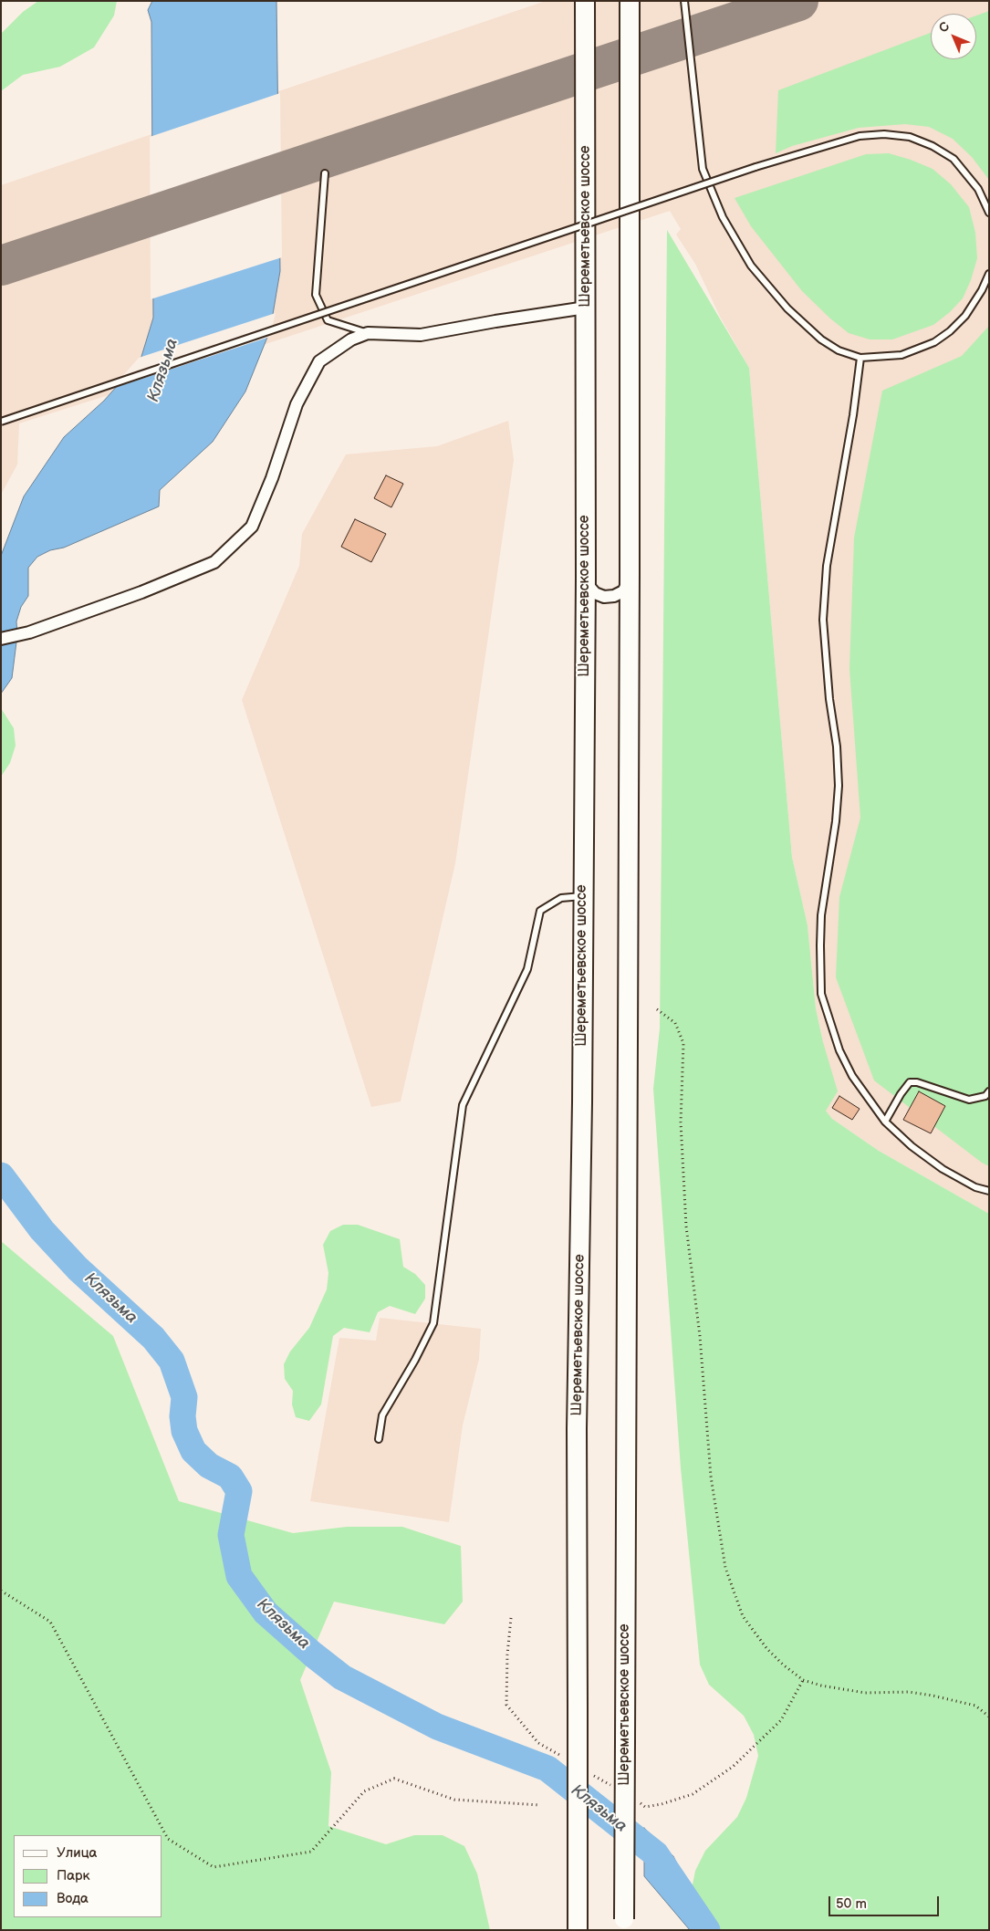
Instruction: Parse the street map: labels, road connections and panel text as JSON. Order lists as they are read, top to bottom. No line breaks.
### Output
{"streets":{"main road":["Шереметьевское шоссе"]},"water":["Клязьма"],"legend":["Улица","Парк","Вода"],"scale_bar":"50 m","north":"top left"}
